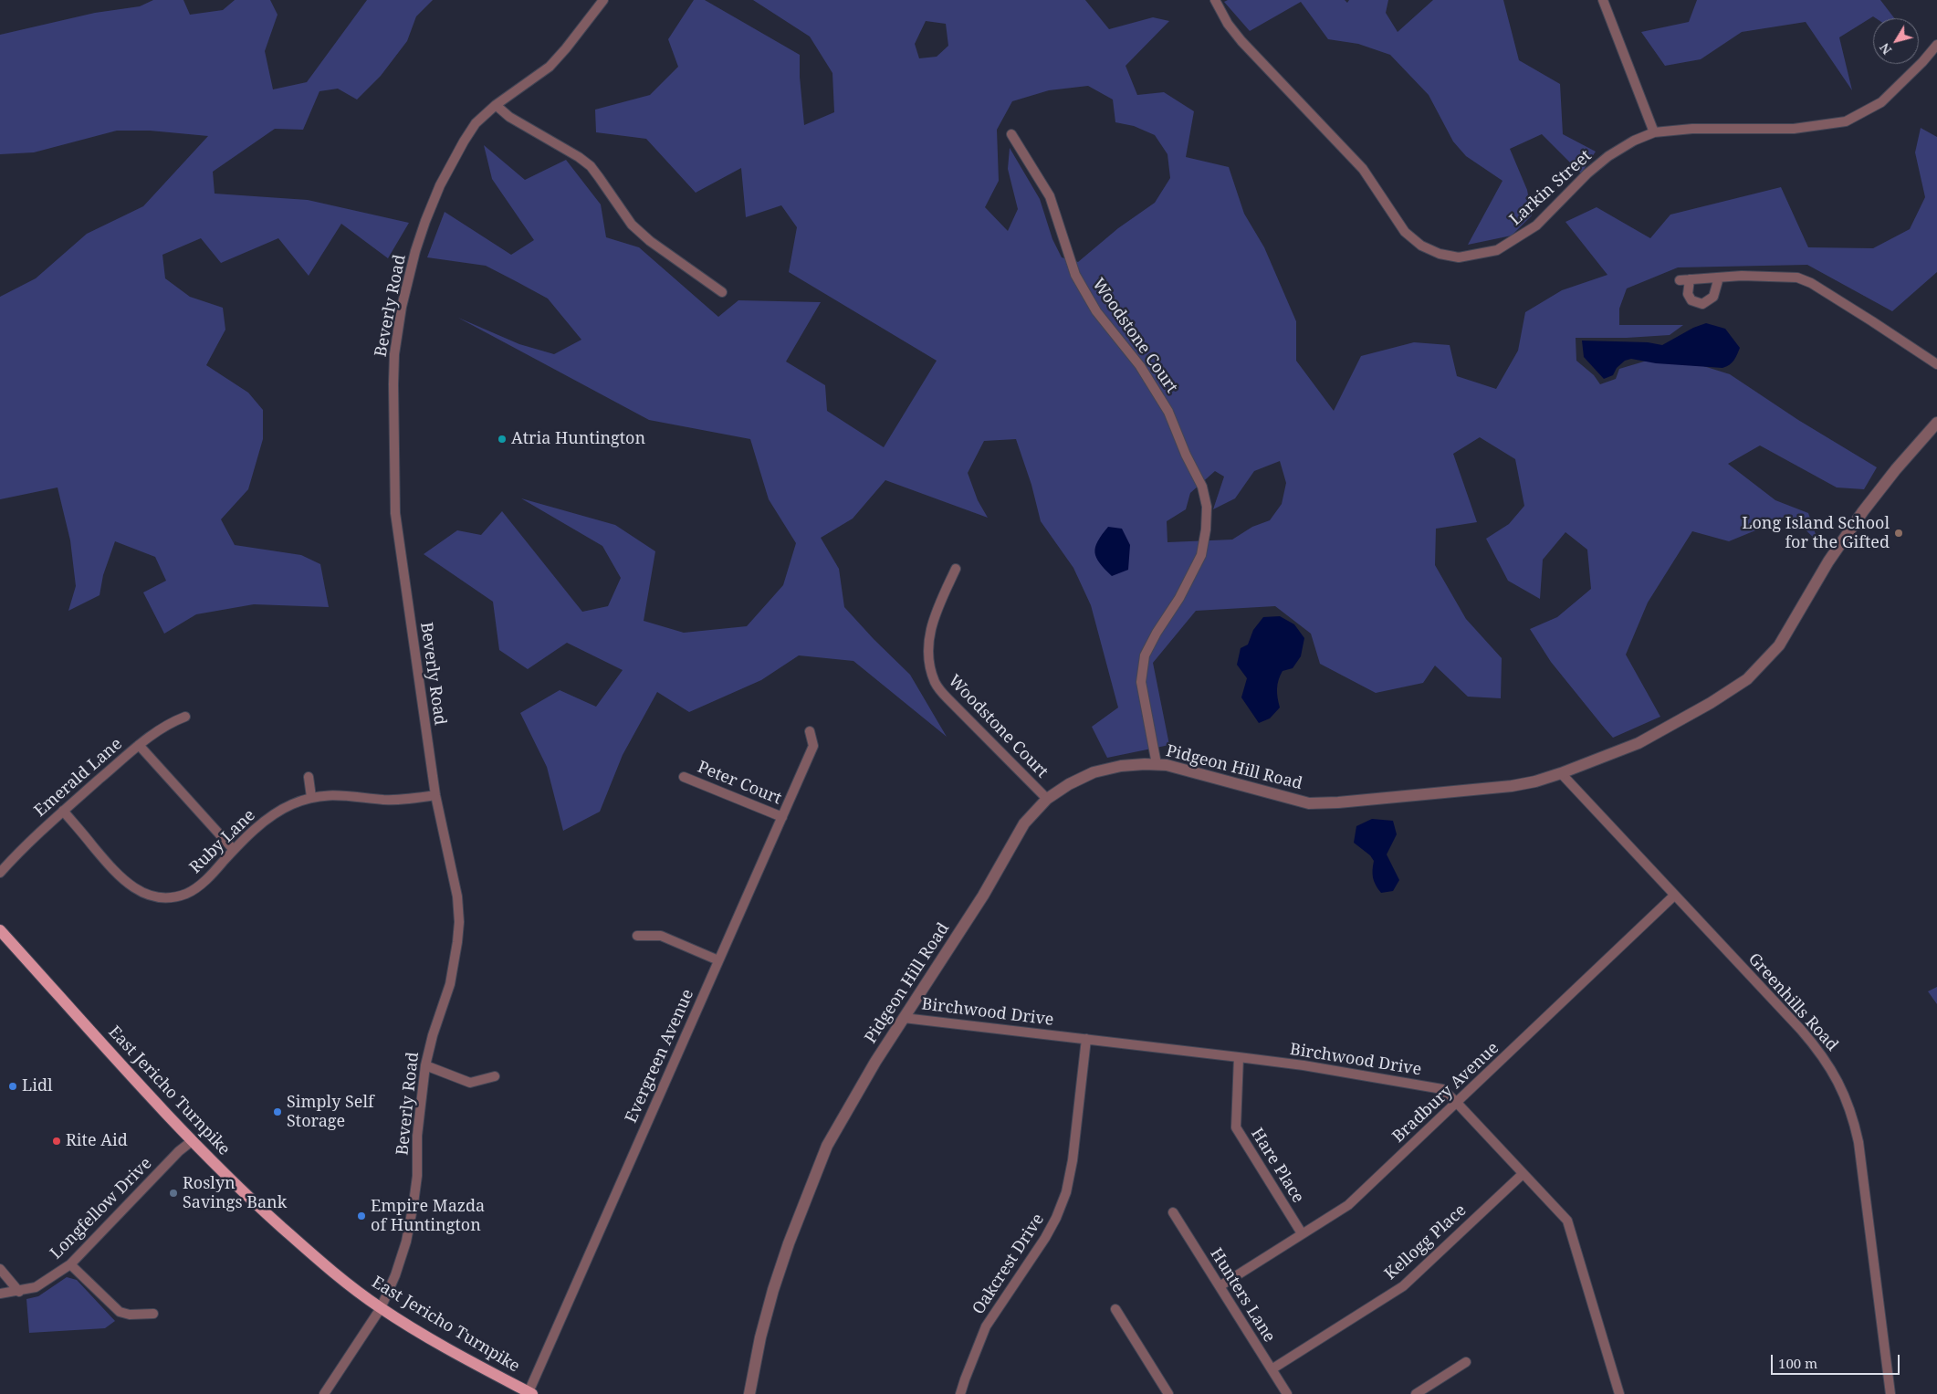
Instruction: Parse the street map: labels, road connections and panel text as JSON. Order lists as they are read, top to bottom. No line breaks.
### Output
{"streets":{"main road":["East Jericho Turnpike"],"street":["Larkin Street","Beverly Road","Woodstone Court","Pidgeon Hill Road","Emerald Lane","Peter Court","Ruby Lane","Greenhills Road","Birchwood Drive","Evergreen Avenue","Bradbury Avenue","Hare Place","Longfellow Drive","Kellogg Place","Oakcrest Drive","Hunters Lane"]},"crossings":[["Beverly Road","Ruby Lane"],["Beverly Road","East Jericho Turnpike"],["Woodstone Court","Pidgeon Hill Road"],["Pidgeon Hill Road","Greenhills Road"],["Pidgeon Hill Road","Birchwood Drive"],["Emerald Lane","Ruby Lane"],["Peter Court","Evergreen Avenue"],["Greenhills Road","Bradbury Avenue"],["Birchwood Drive","Bradbury Avenue"],["Birchwood Drive","Hare Place"],["Birchwood Drive","Kellogg Place"],["Birchwood Drive","Oakcrest Drive"],["Evergreen Avenue","East Jericho Turnpike"],["East Jericho Turnpike","Longfellow Drive"],["Bradbury Avenue","Hare Place"],["Bradbury Avenue","Hunters Lane"],["Kellogg Place","Hunters Lane"]],"places":["Atria Huntington","Long Island School for the Gifted","Lidl","Simply Self Storage","Rite Aid","Roslyn Savings Bank","Empire Mazda of Huntington"],"scale_bar":"100 m","north":"bottom left"}
